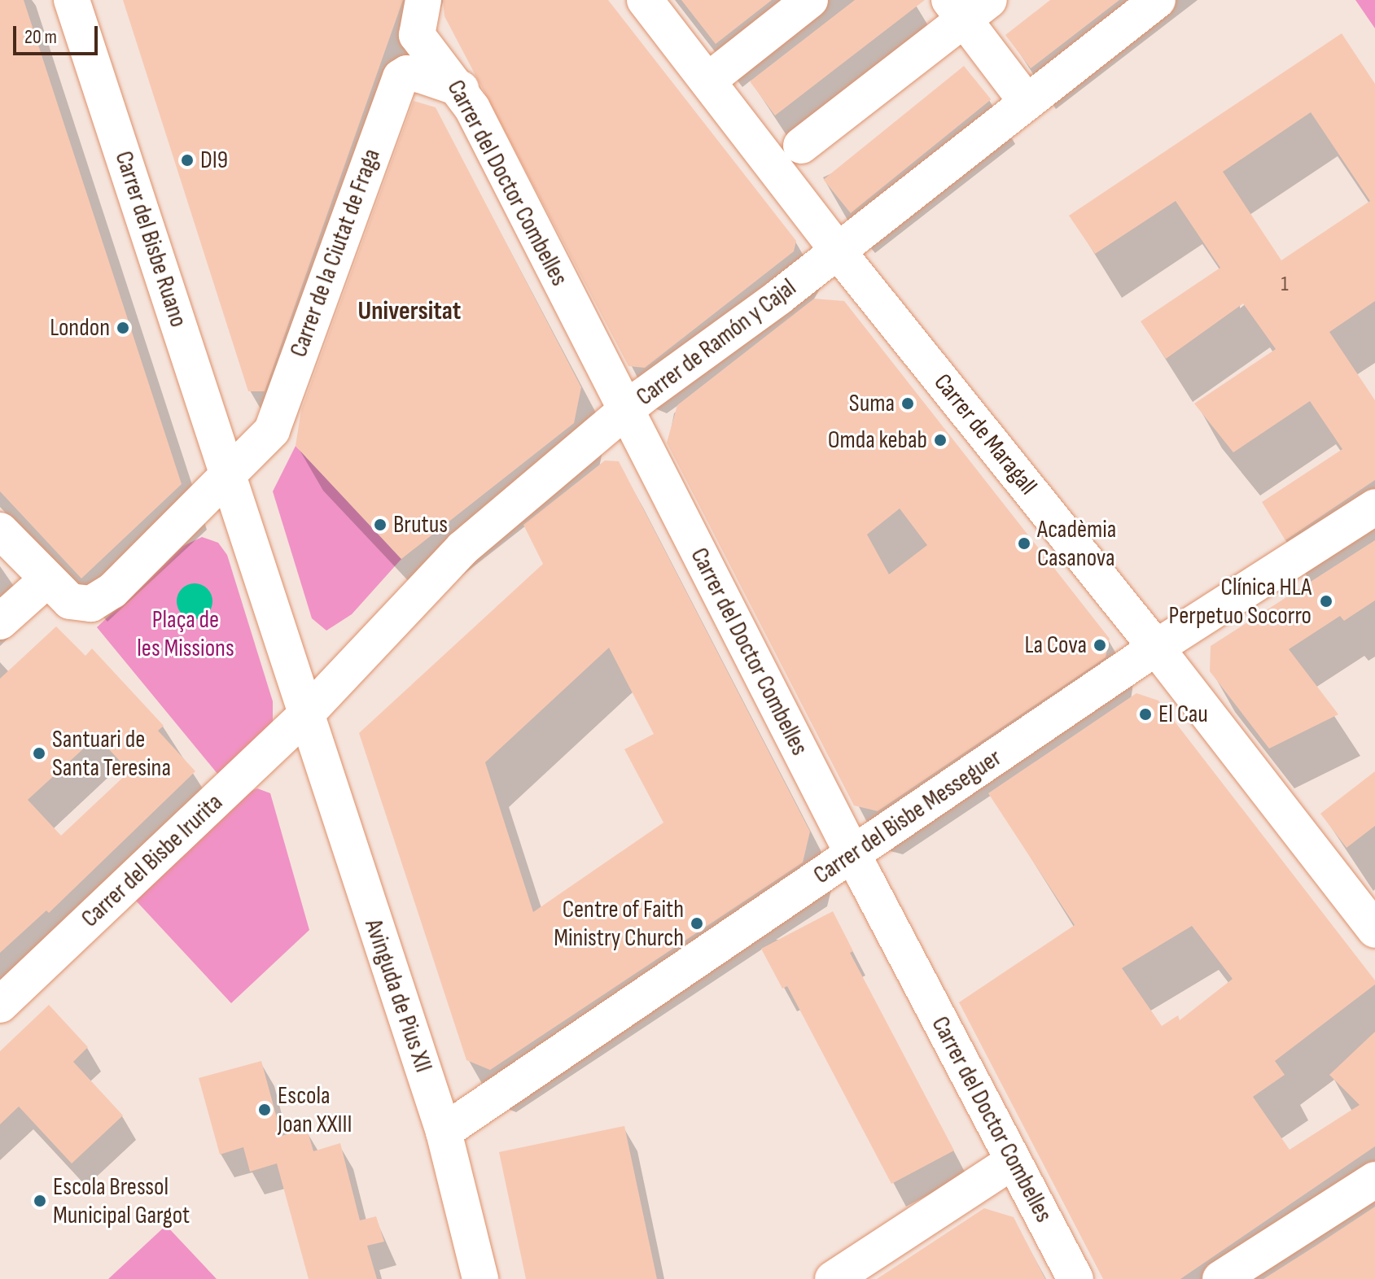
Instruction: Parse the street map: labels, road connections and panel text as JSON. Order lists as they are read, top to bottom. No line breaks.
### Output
{"streets":{"street":["Carrer del Doctor Combelles","Carrer del Bisbe Ruano","Carrer de la Ciutat de Fraga","Carrer de Ramón y Cajal","Carrer de Maragall","Carrer del Bisbe Messeguer","Carrer del Bisbe Irurita","Avinguda de Pius XII"]},"crossings":[["Carrer del Doctor Combelles","Carrer de la Ciutat de Fraga"],["Carrer del Doctor Combelles","Carrer de Ramón y Cajal"],["Carrer del Doctor Combelles","Carrer del Bisbe Messeguer"],["Carrer del Bisbe Ruano","Carrer de la Ciutat de Fraga"],["Carrer de Ramón y Cajal","Carrer de Maragall"],["Carrer de Ramón y Cajal","Carrer del Bisbe Irurita"],["Carrer de Ramón y Cajal","Avinguda de Pius XII"],["Carrer de Maragall","Carrer del Bisbe Messeguer"],["Carrer del Bisbe Messeguer","Avinguda de Pius XII"],["Carrer del Bisbe Irurita","Avinguda de Pius XII"]],"districts":["Universitat"],"parks":["Plaça de les Missions"],"places":["DI9","London","Suma","Omda kebab","Brutus","Acadèmia Casanova","Clínica HLA Perpetuo Socorro","La Cova","El Cau","Santuari de Santa Teresina","Centre of Faith Ministry Church","Escola Joan XXIII","Escola Bressol Municipal Gargot"],"house_numbers":["1"],"scale_bar":"20 m"}
